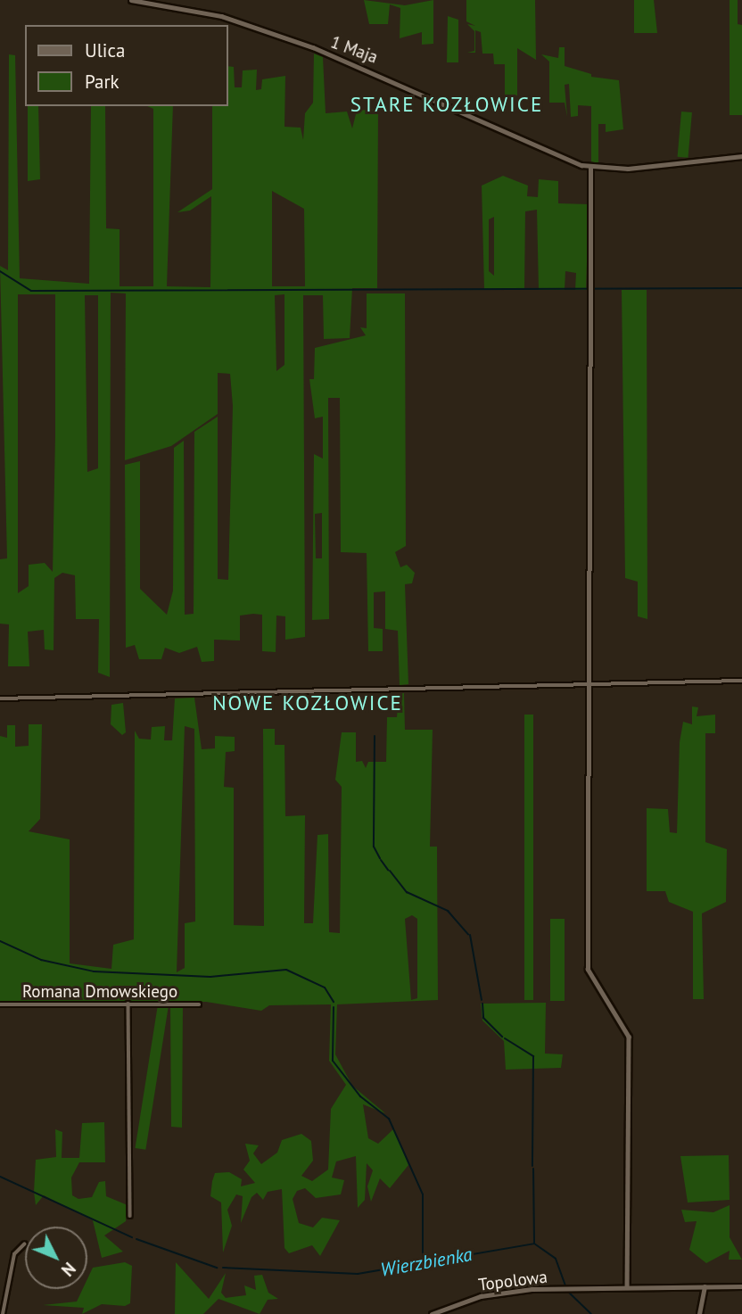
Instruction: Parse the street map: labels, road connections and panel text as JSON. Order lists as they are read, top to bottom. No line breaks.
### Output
{"streets":{"street":["1 Maja","Romana Dmowskiego","Topolowa"]},"districts":["STARE KOZŁOWICE","NOWE KOZŁOWICE"],"water":["Wierzbienka"],"legend":["Ulica","Park"],"north":"bottom right"}
